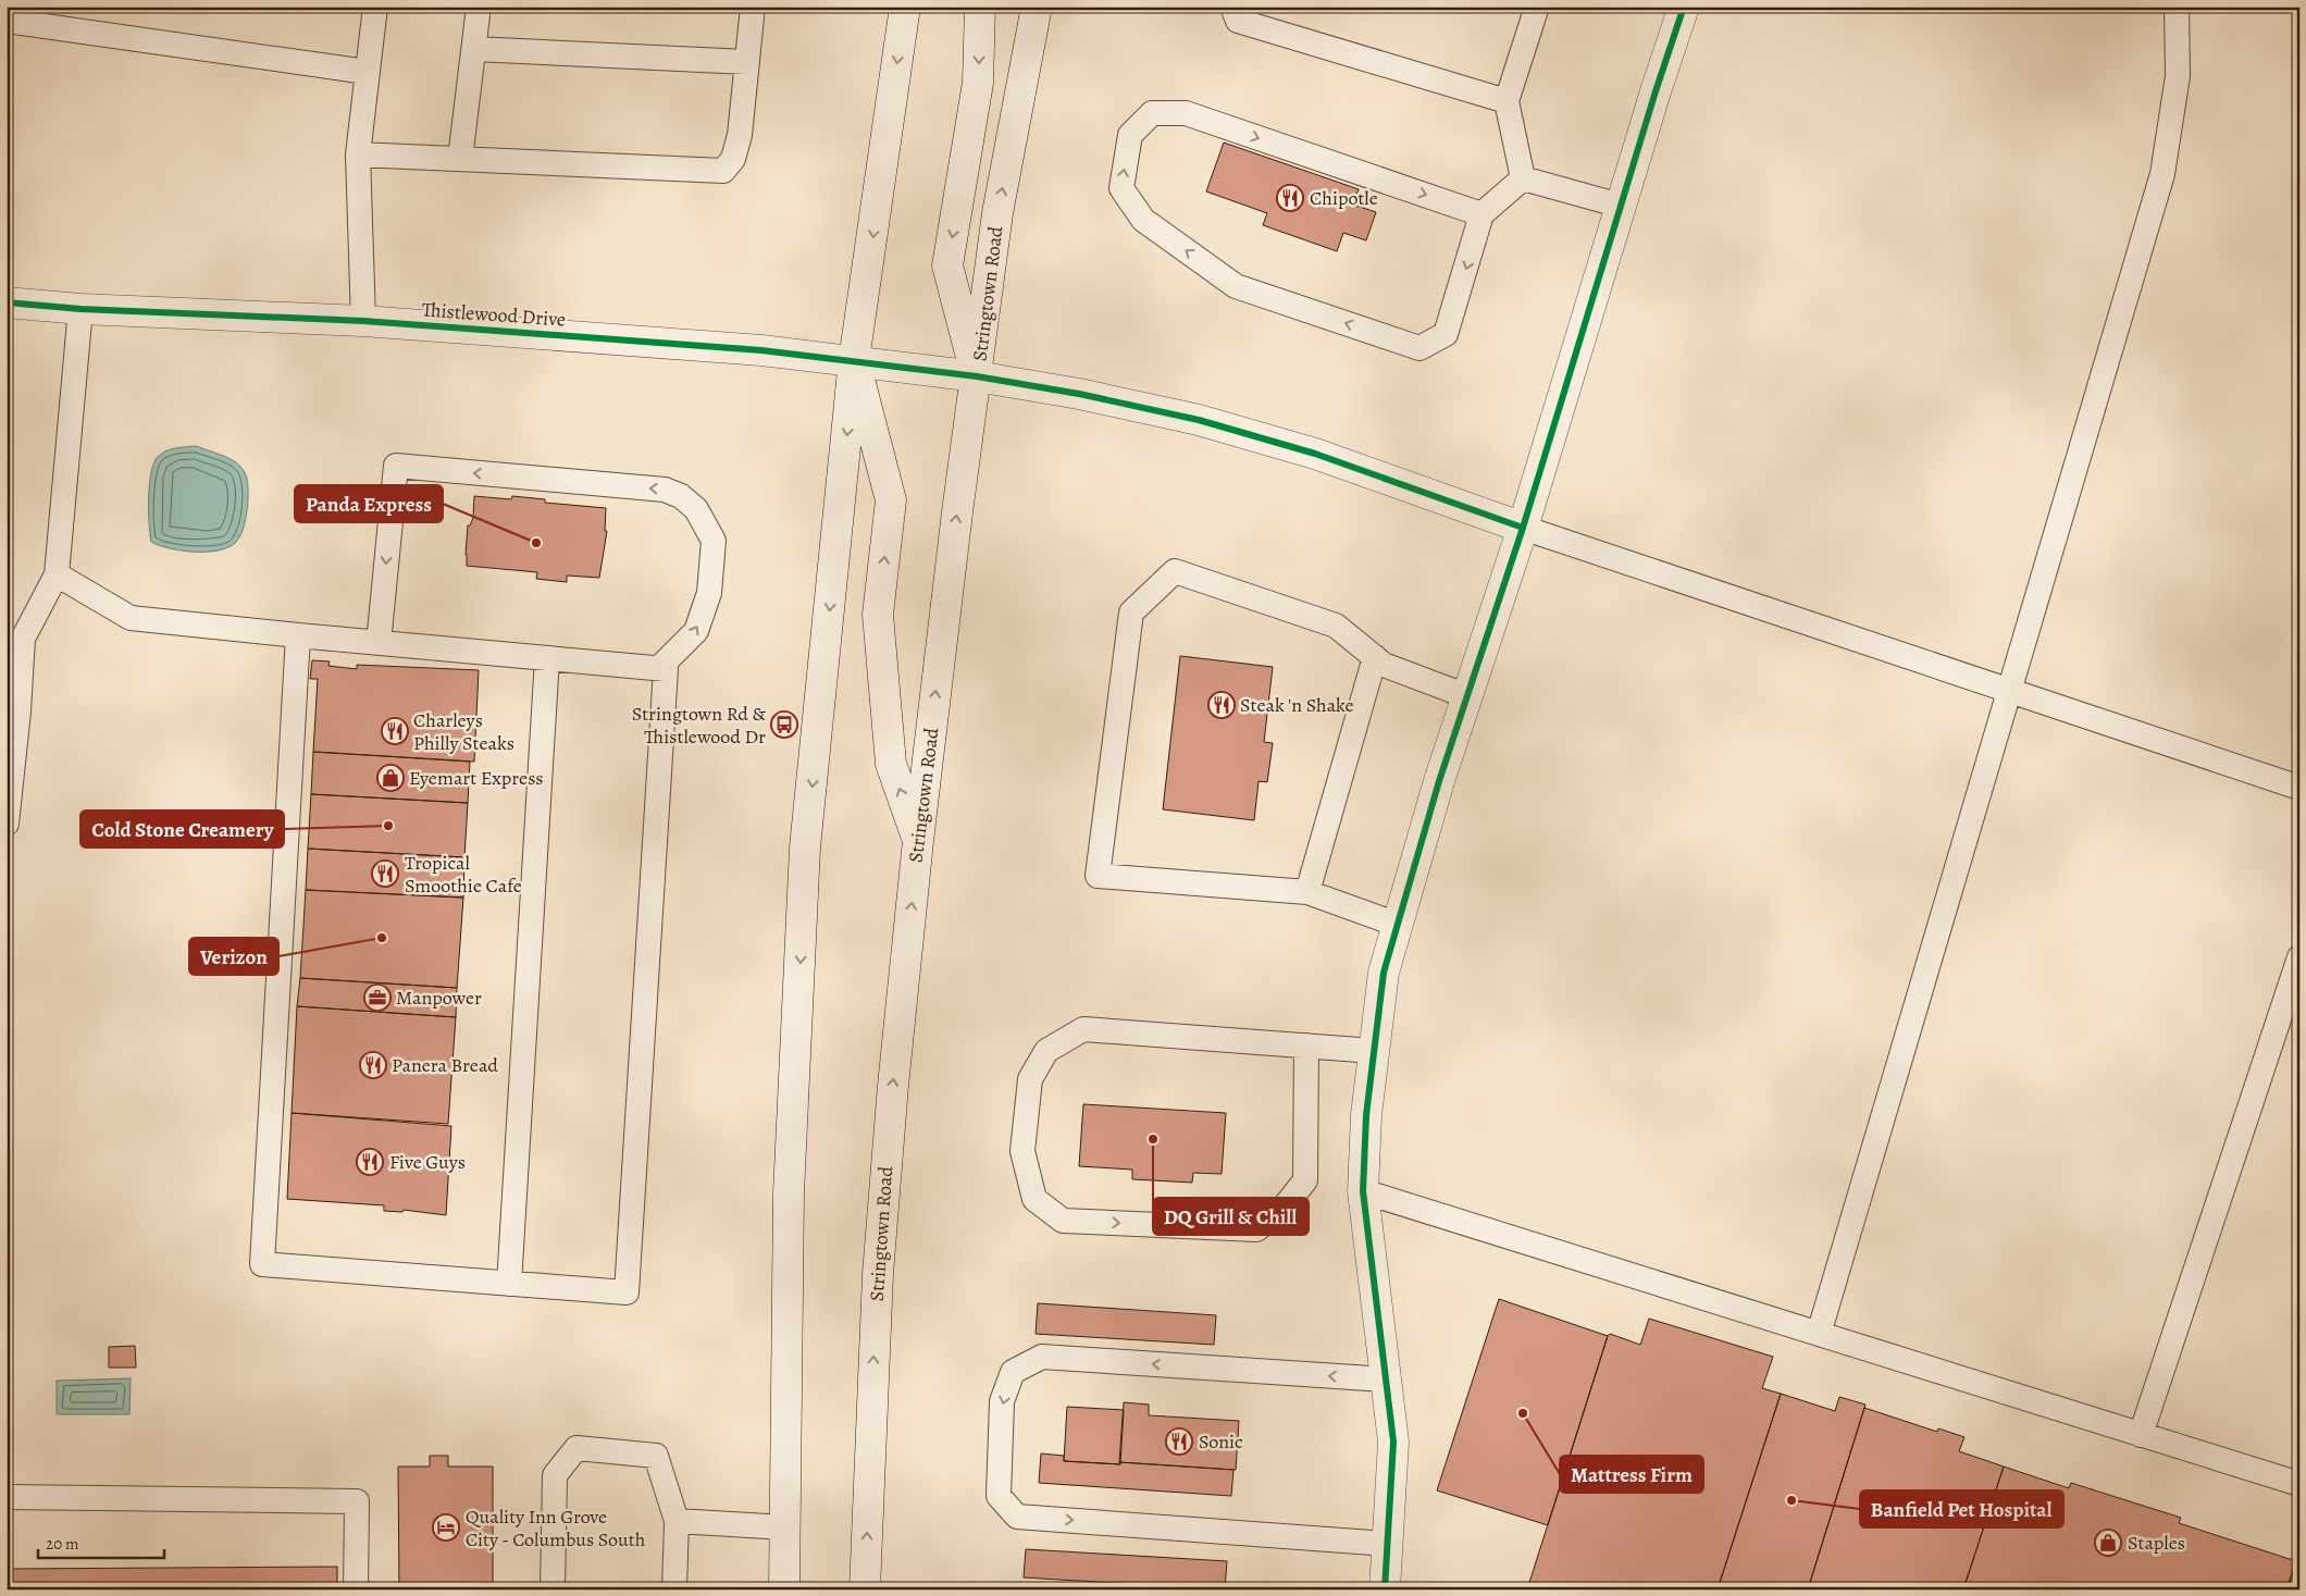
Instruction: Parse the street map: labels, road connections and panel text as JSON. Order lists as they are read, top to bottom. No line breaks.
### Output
{"streets":{"main road":["Stringtown Road","Thistlewood Drive"]},"crossings":[["Stringtown Road","Thistlewood Drive"]],"places":{"restaurant":["Chipotle","Steak 'n Shake","Charleys Philly Steaks","Tropical Smoothie Cafe","Panera Bread","Five Guys","Sonic"],"other":["Panda Express","Cold Stone Creamery","Verizon","DQ Grill & Chill","Mattress Firm","Banfield Pet Hospital"],"bus stop":["Stringtown Rd & Thistlewood Dr"],"shop":["Eyemart Express","Staples"],"office":["Manpower"],"hotel":["Quality Inn Grove City - Columbus South"]},"scale_bar":"20 m"}
